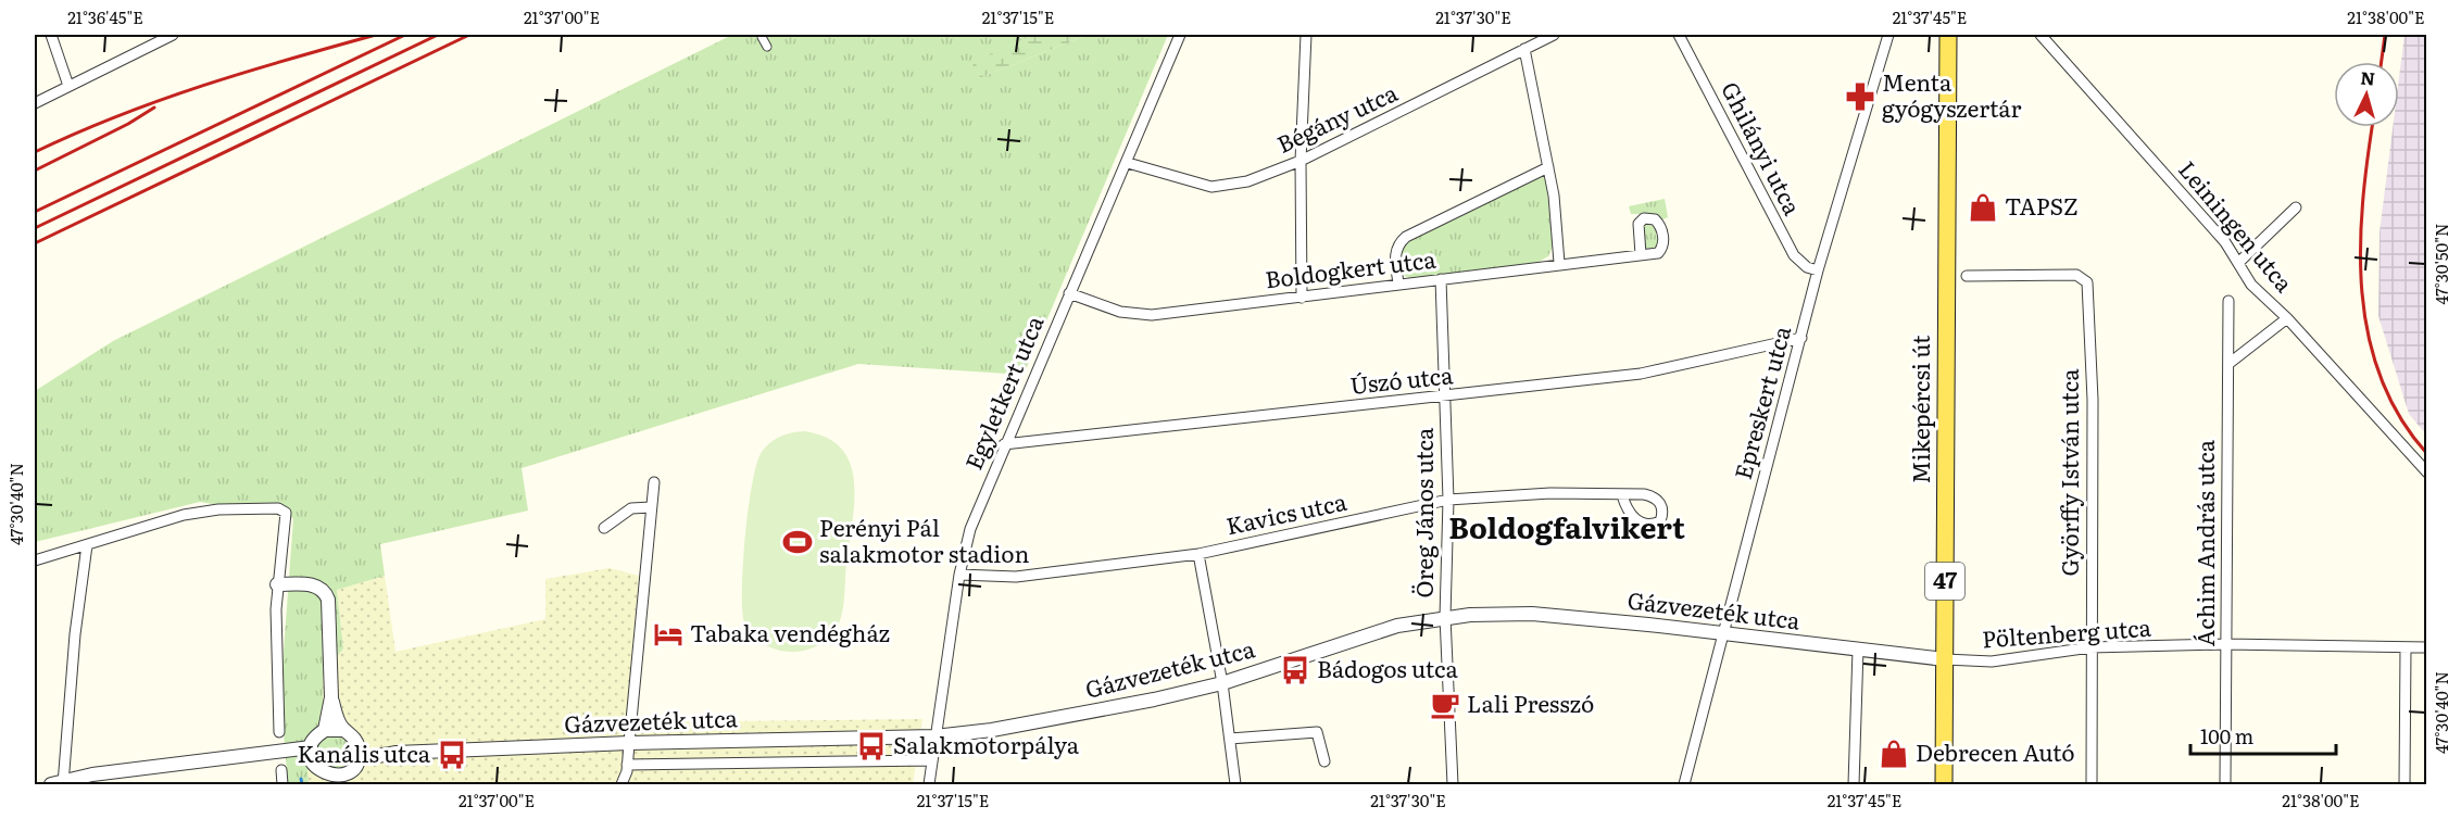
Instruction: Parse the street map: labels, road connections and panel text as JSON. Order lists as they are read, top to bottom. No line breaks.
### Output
{"streets":{"main road":["Mikepércsi út","47"],"street":["Bégány utca","Ghilányi utca","Leiningen utca","Boldogkert utca","Úszó utca","Egyletkert utca","Epreskert utca","Györffy István utca","Öreg János utca","Kavics utca","Áchim András utca","Gázvezeték utca","Pöltenberg utca"]},"crossings":[["Bégány utca","Egyletkert utca"],["Ghilányi utca","Epreskert utca"],["Boldogkert utca","Egyletkert utca"],["Boldogkert utca","Öreg János utca"],["Úszó utca","Egyletkert utca"],["Úszó utca","Epreskert utca"],["Úszó utca","Öreg János utca"],["Egyletkert utca","Kavics utca"],["Egyletkert utca","Gázvezeték utca"],["Epreskert utca","Gázvezeték utca"],["Mikepércsi út","Gázvezeték utca"],["Mikepércsi út","Pöltenberg utca"],["Györffy István utca","Pöltenberg utca"],["Öreg János utca","Kavics utca"],["Öreg János utca","Gázvezeték utca"],["Áchim András utca","Pöltenberg utca"],["Gázvezeték utca","Pöltenberg utca"]],"districts":["Boldogfalvikert"],"places":{"pharmacy":["Menta gyógyszertár"],"shop":["TAPSZ","Debrecen Autó"],"sports":["Perényi Pál salakmotor stadion"],"hotel":["Tabaka vendégház"],"bus stop":["Bádogos utca","Salakmotorpálya","Kanális utca"],"cafe":["Lali Presszó"]},"scale_bar":"100 m","north":"top","coordinates":["21°36'45\"E","21°37'00\"E","21°37'15\"E","21°37'30\"E","21°37'45\"E","21°38'00\"E","47°30'50\"N","47°30'40\"N"]}
